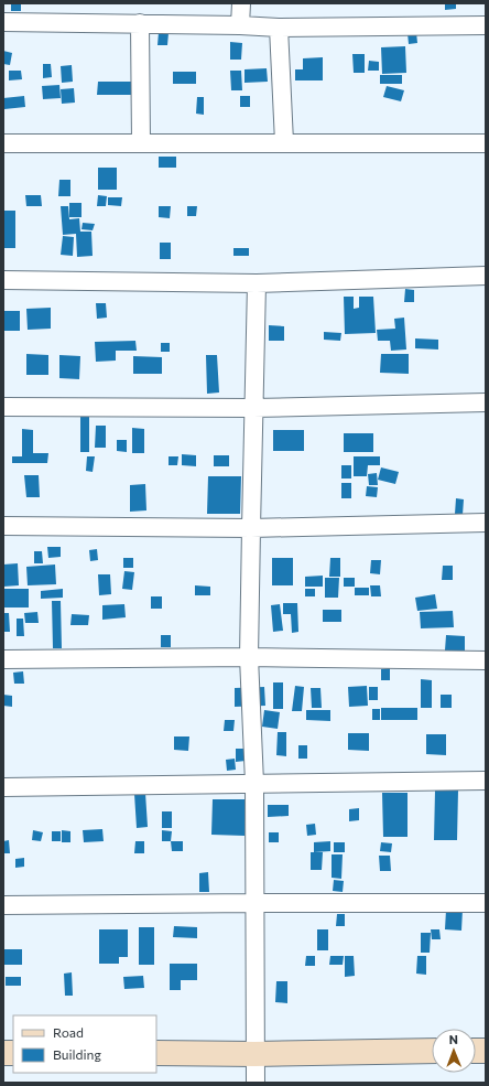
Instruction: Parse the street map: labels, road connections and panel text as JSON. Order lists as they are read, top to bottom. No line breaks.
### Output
{"legend":["Road","Building"],"north":"top"}
